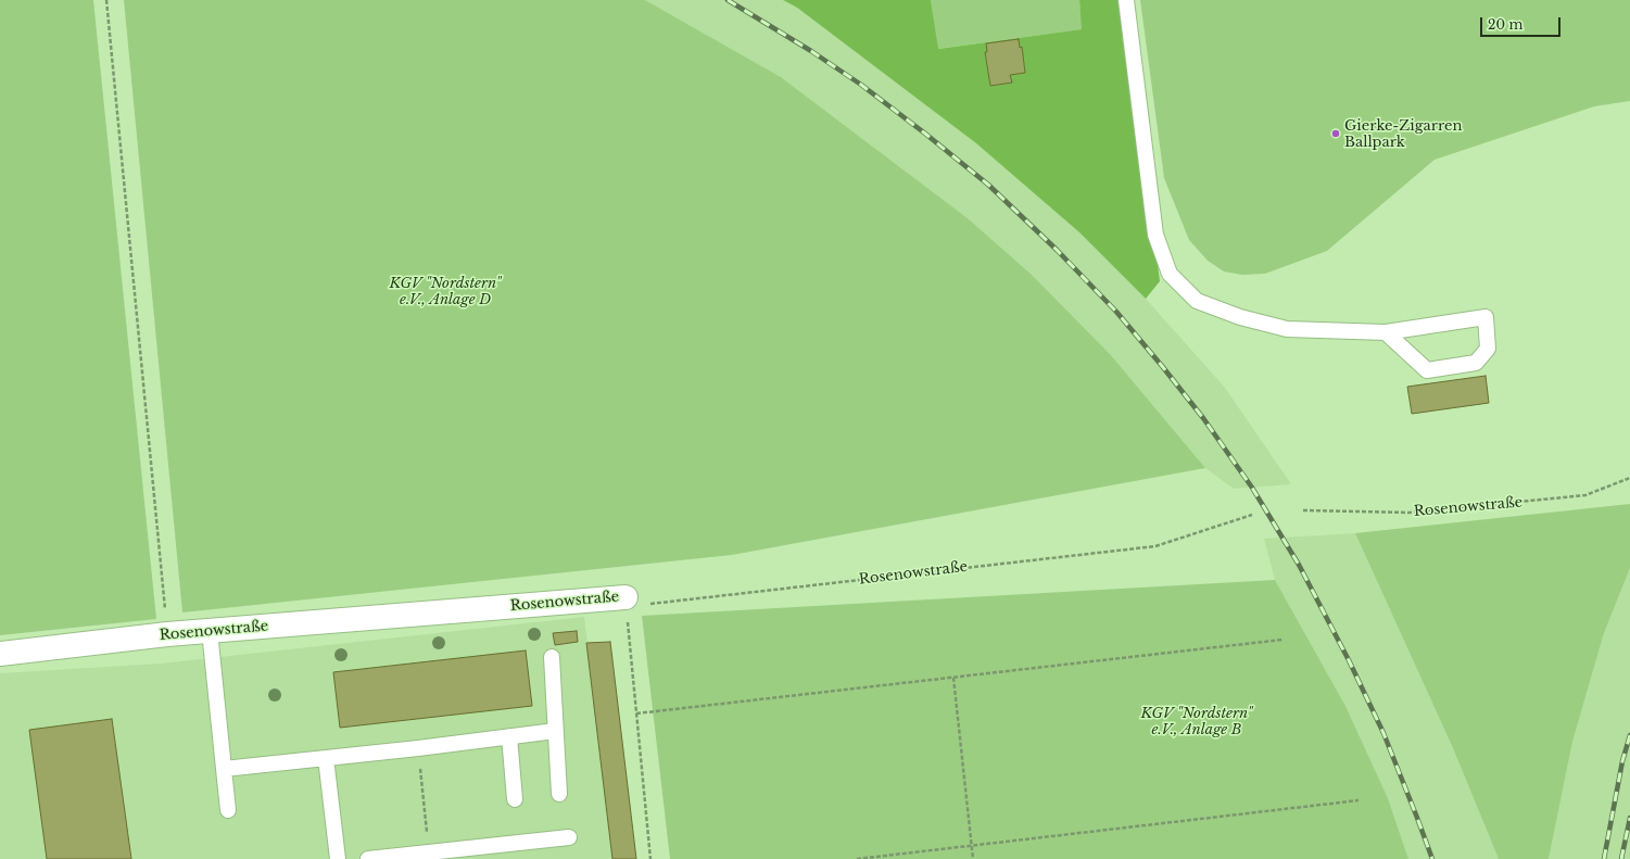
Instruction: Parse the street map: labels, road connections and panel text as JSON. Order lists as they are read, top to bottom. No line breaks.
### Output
{"streets":{"street":["Rosenowstraße"]},"parks":["KGV \"Nordstern\" e.V., Anlage D","KGV \"Nordstern\" e.V., Anlage B"],"places":["Gierke-Zigarren Ballpark"],"scale_bar":"20 m"}
